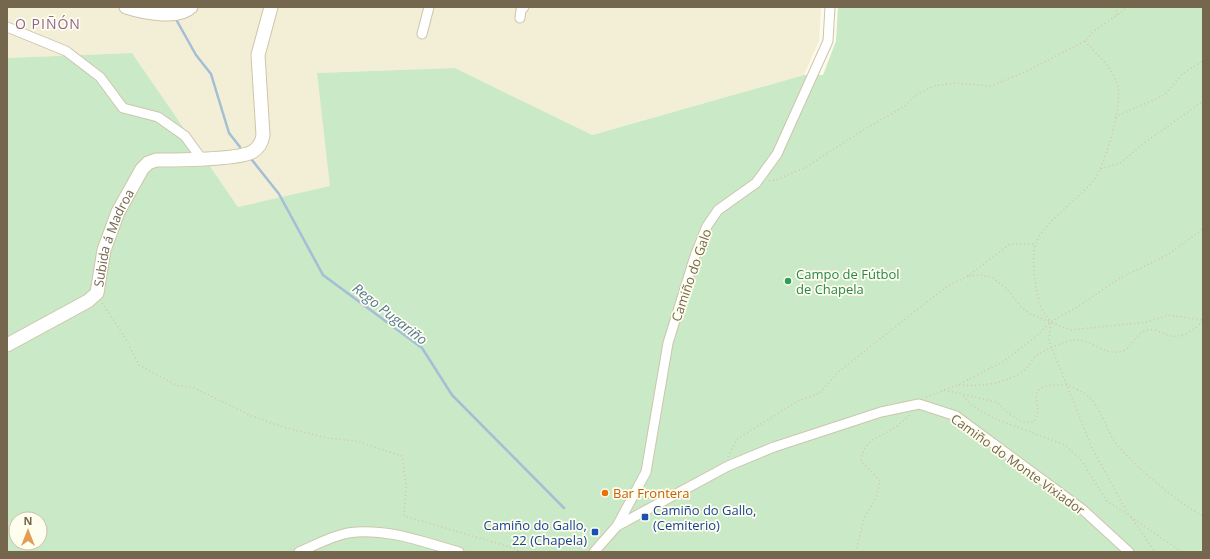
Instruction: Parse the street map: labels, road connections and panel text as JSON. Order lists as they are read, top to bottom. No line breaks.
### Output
{"streets":{"street":["Subida á Madroa","Camiño do Galo","Camiño do Monte Vixiador"]},"districts":["O PIÑÓN"],"water":["Rego Pugariño"],"places":{"other":["Campo de Fútbol de Chapela","Bar Frontera"],"transit":["Camiño do Gallo, (Cemiterio)","Camiño do Gallo, 22 (Chapela)"]},"north":"top"}
